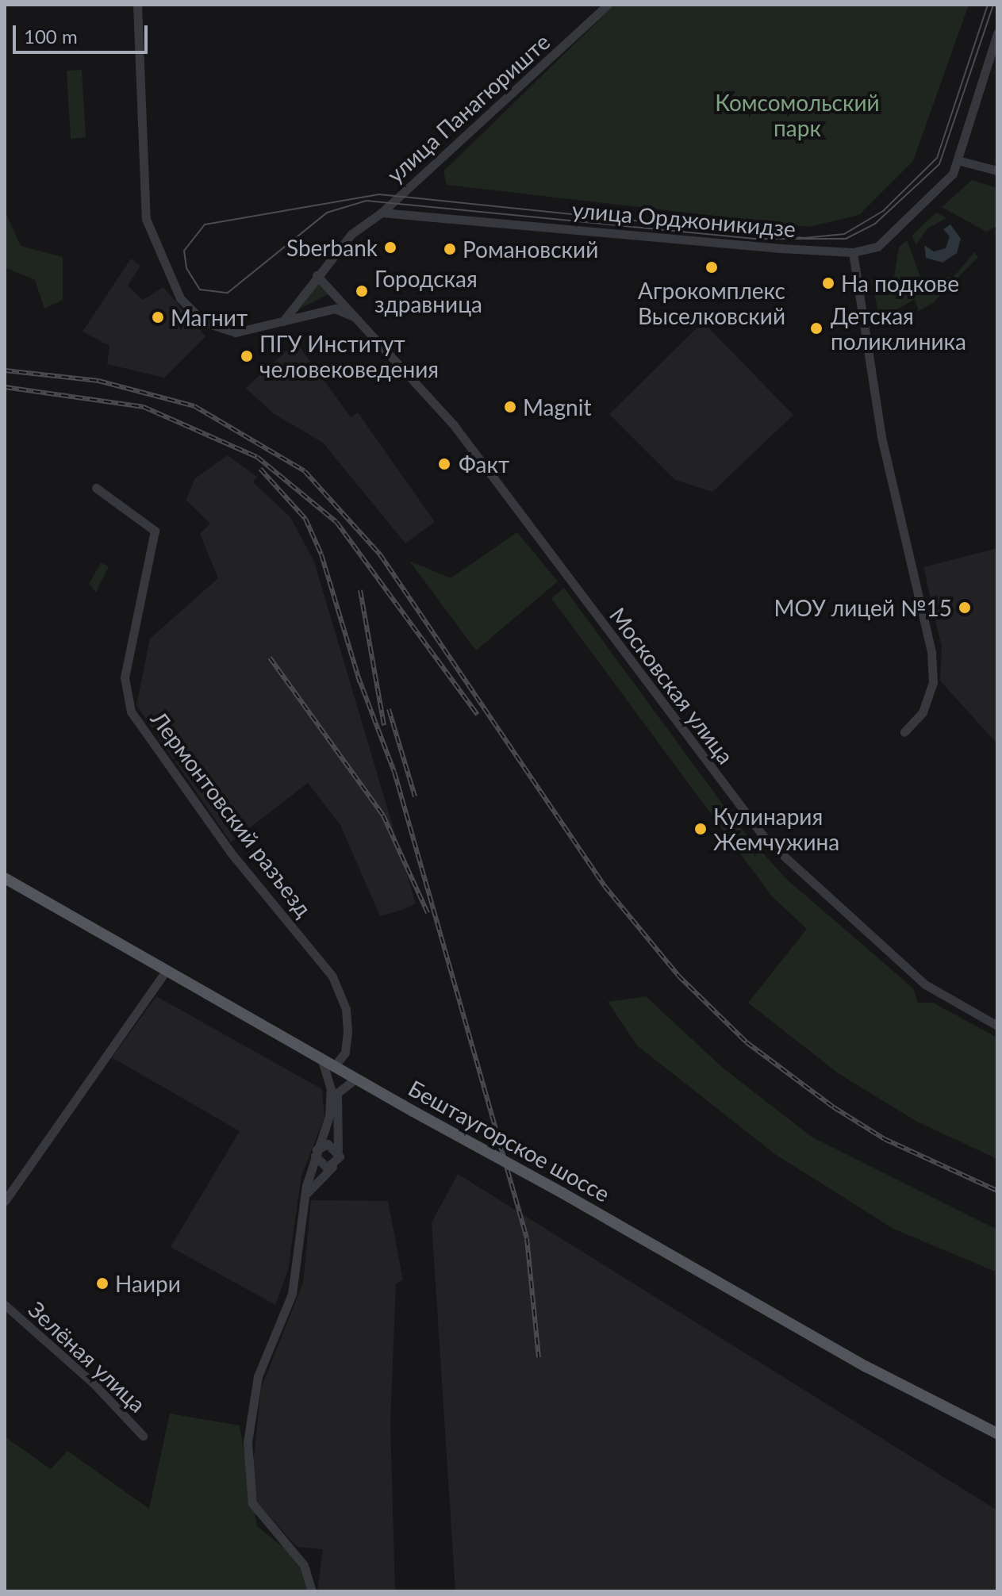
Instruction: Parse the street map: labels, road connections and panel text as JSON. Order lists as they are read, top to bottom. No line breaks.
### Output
{"streets":{"main road":["Бештаугорское шоссе"],"street":["улица Панагюриште","улица Орджоникидзе","Московская улица","Лермонтовский разъезд","Зелёная улица"]},"crossings":[["улица Панагюриште","улица Орджоникидзе"],["Лермонтовский разъезд","Бештаугорское шоссе"]],"parks":["Комсомольский парк"],"places":["Sberbank","Романовский","Агрокомплекс Выселковский","На подкове","Городская здравница","Магнит","Детская поликлиника","ПГУ Институт человековедения","Magnit","Факт","МОУ лицей №15","Кулинария Жемчужина","Наири"],"scale_bar":"100 m"}
